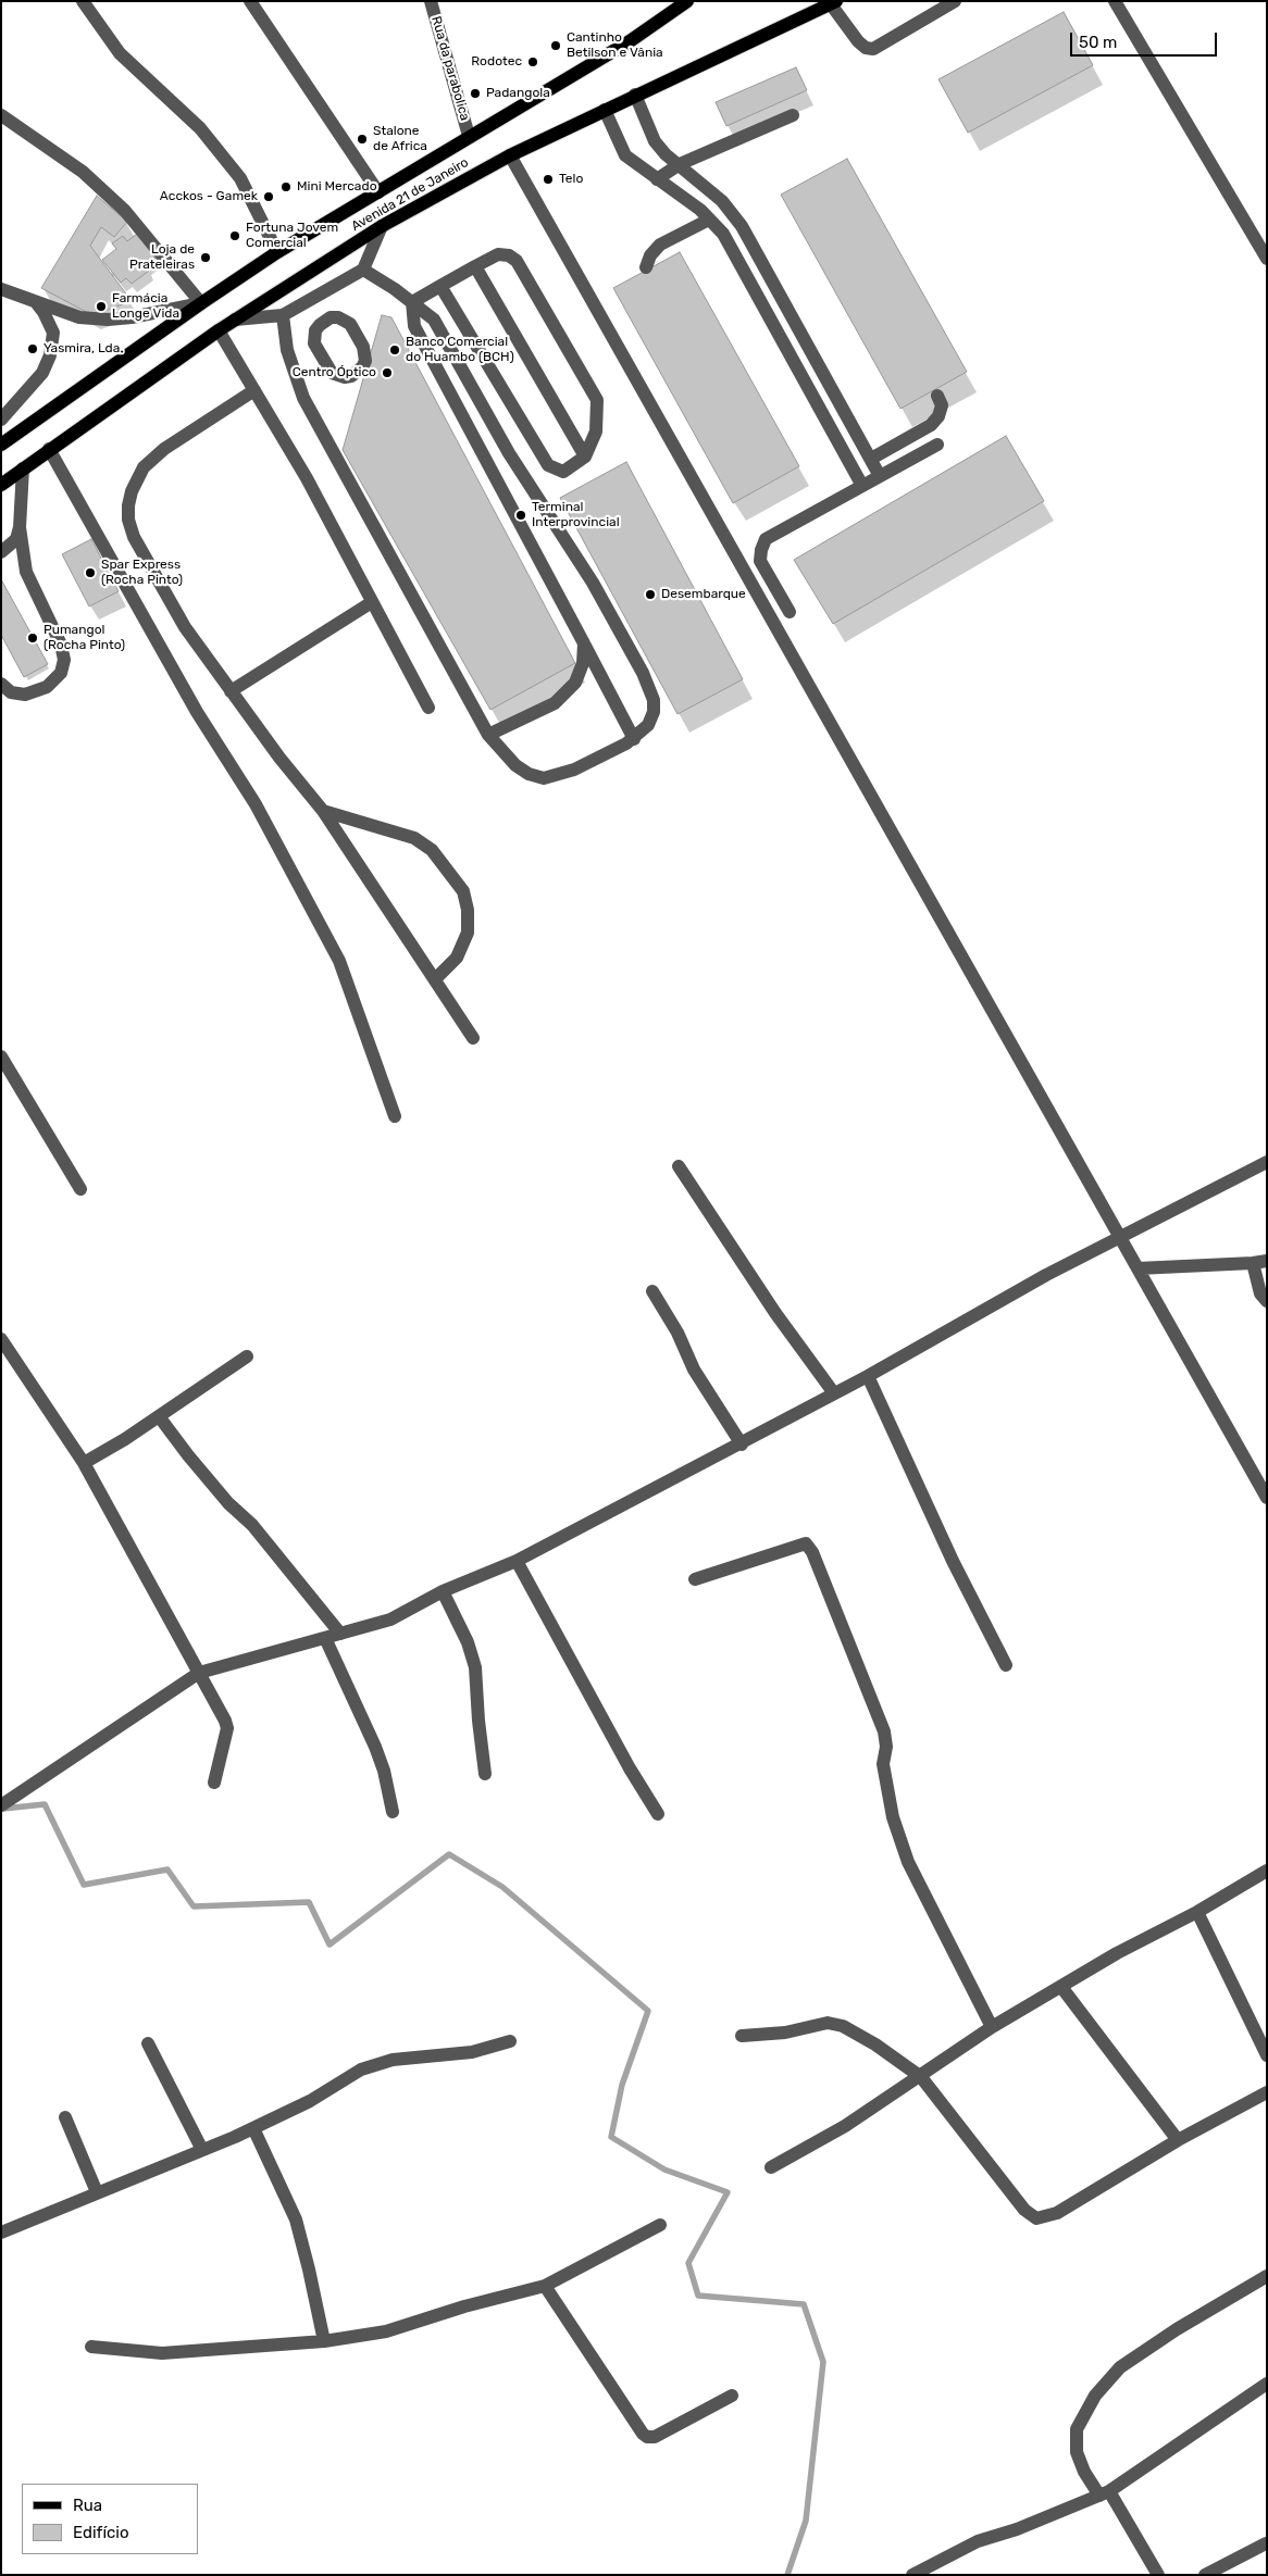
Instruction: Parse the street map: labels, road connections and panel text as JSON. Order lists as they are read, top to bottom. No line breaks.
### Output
{"streets":{"main road":["Avenida 21 de Janeiro"],"street":["Rua da parabolica"]},"crossings":[["Rua da parabolica","Avenida 21 de Janeiro"]],"places":["Cantinho Betilson e Vânia","Rodotec","Padangola","Stalone de Africa","Telo","Mini Mercado","Acckos - Gamek","Fortuna Jovem Comercial","Loja de Prateleiras","Farmácia Longe Vida","Yasmira, Lda.","Banco Comercial do Huambo (BCH)","Centro Óptico","Terminal Interprovincial","Spar Express (Rocha Pinto)","Desembarque","Pumangol (Rocha Pinto)"],"legend":["Rua","Edifício"],"scale_bar":"50 m"}
